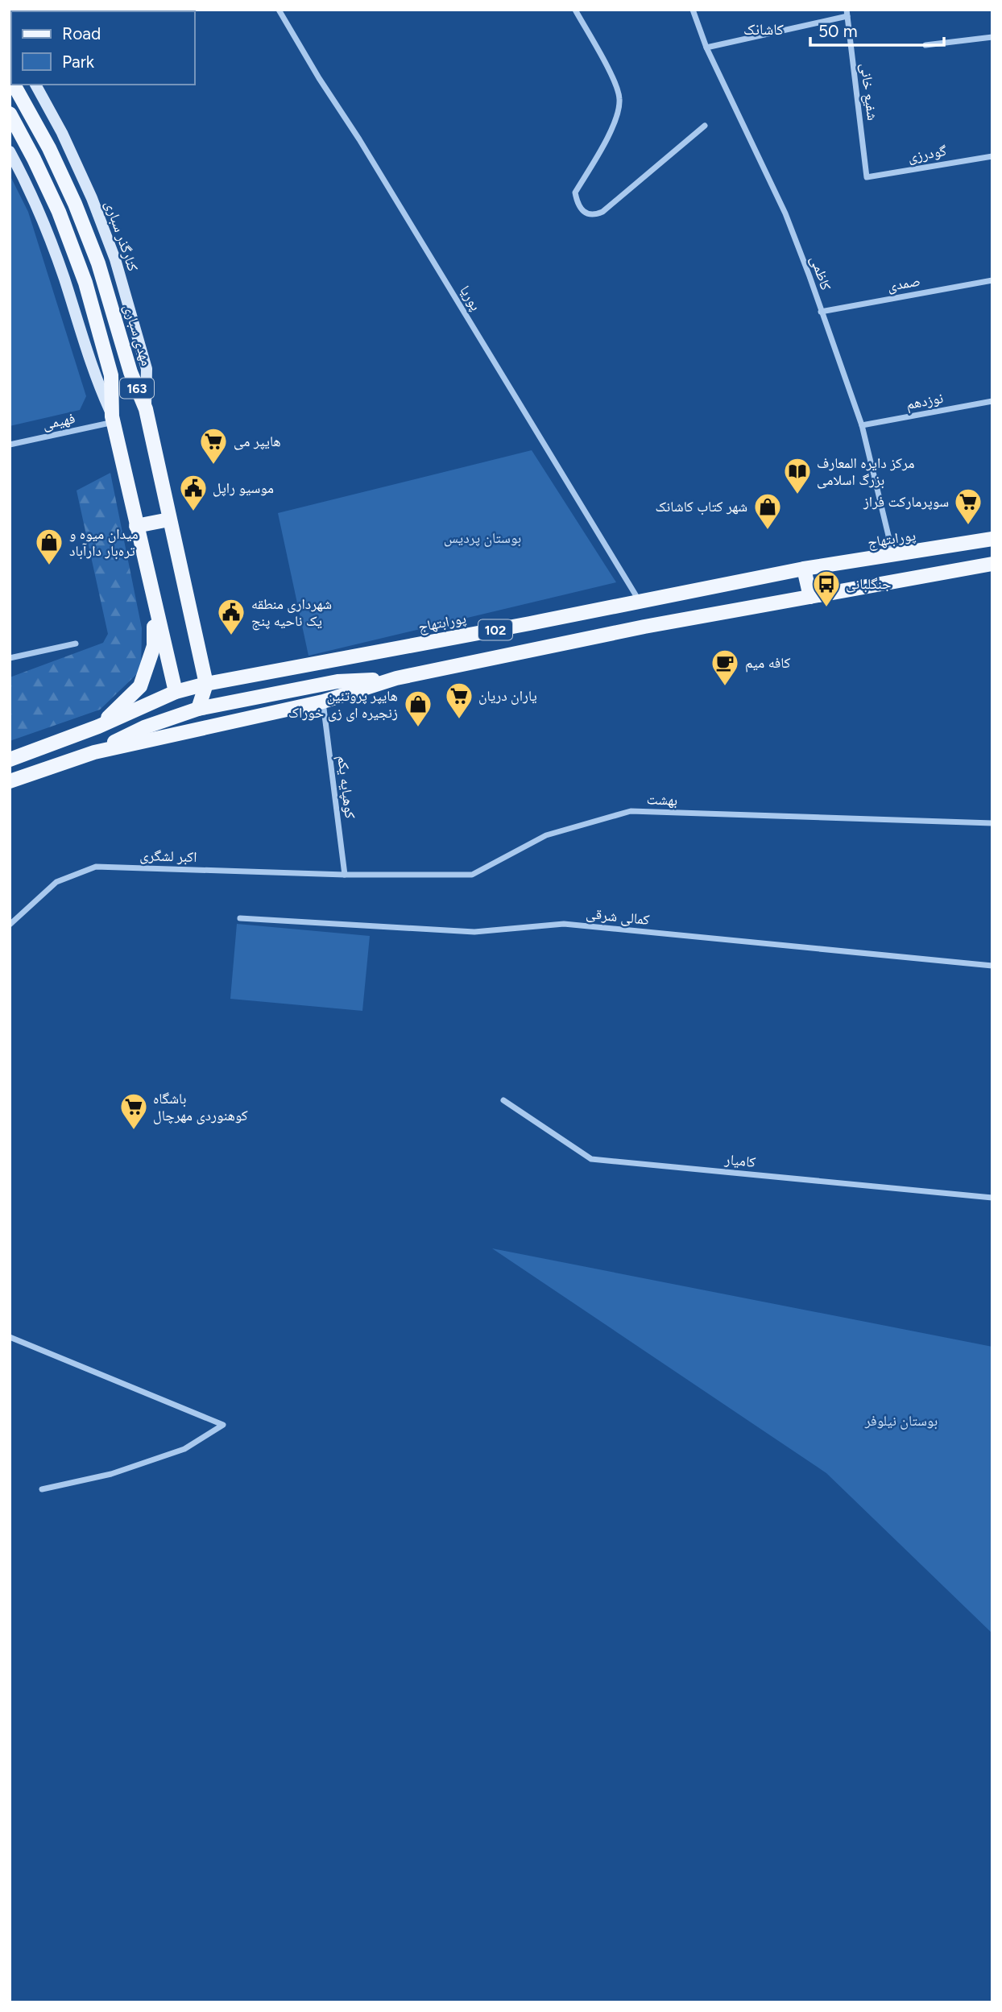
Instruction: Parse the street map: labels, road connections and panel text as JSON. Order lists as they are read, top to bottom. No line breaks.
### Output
{"streets":{"main road":["کنارگذر سباری","مهدی سباری","163","پورابتهاج","102"],"street":["شفیع خانی","گودرزی","کاظمی","صمدی","پوریا","نوزدهم","فهیمی","کوهپایه یکم","بهشت","اکبر لشگری","کمالی شرقی","کامیار"]},"crossings":[["شفیع خانی","گودرزی"],["کنارگذر سباری","مهدی سباری"],["کاظمی","صمدی"],["کاظمی","نوزدهم"],["کاظمی","پورابتهاج"],["پوریا","پورابتهاج"],["مهدی سباری","پورابتهاج"],["163","فهیمی"],["163","پورابتهاج"],["102","کوهپایه یکم"],["کوهپایه یکم","بهشت"],["کوهپایه یکم","اکبر لشگری"],["بهشت","اکبر لشگری"]],"districts":["کاشانک"],"parks":["بوستان پردیس","بوستان نیلوفر"],"places":{"supermarket":["هایپر می","سوپرمارکت فراز","یاران دریان","باشگاه کوهنوردی مهرچال"],"library":["مرکز دایره المعارف بزرگ اسلامی"],"public building":["موسیو راپل","شهرداری منطقه یک ناحیه پنج"],"shop":["شهر کتاب کاشانک","میدان میوه و تره‌بار دارآباد","هایپر پروتئین زنجیره ای زی خوراک"],"bus stop":["جنگلبانی"],"cafe":["کافه میم"]},"legend":["Road","Park"],"scale_bar":"50 m"}
